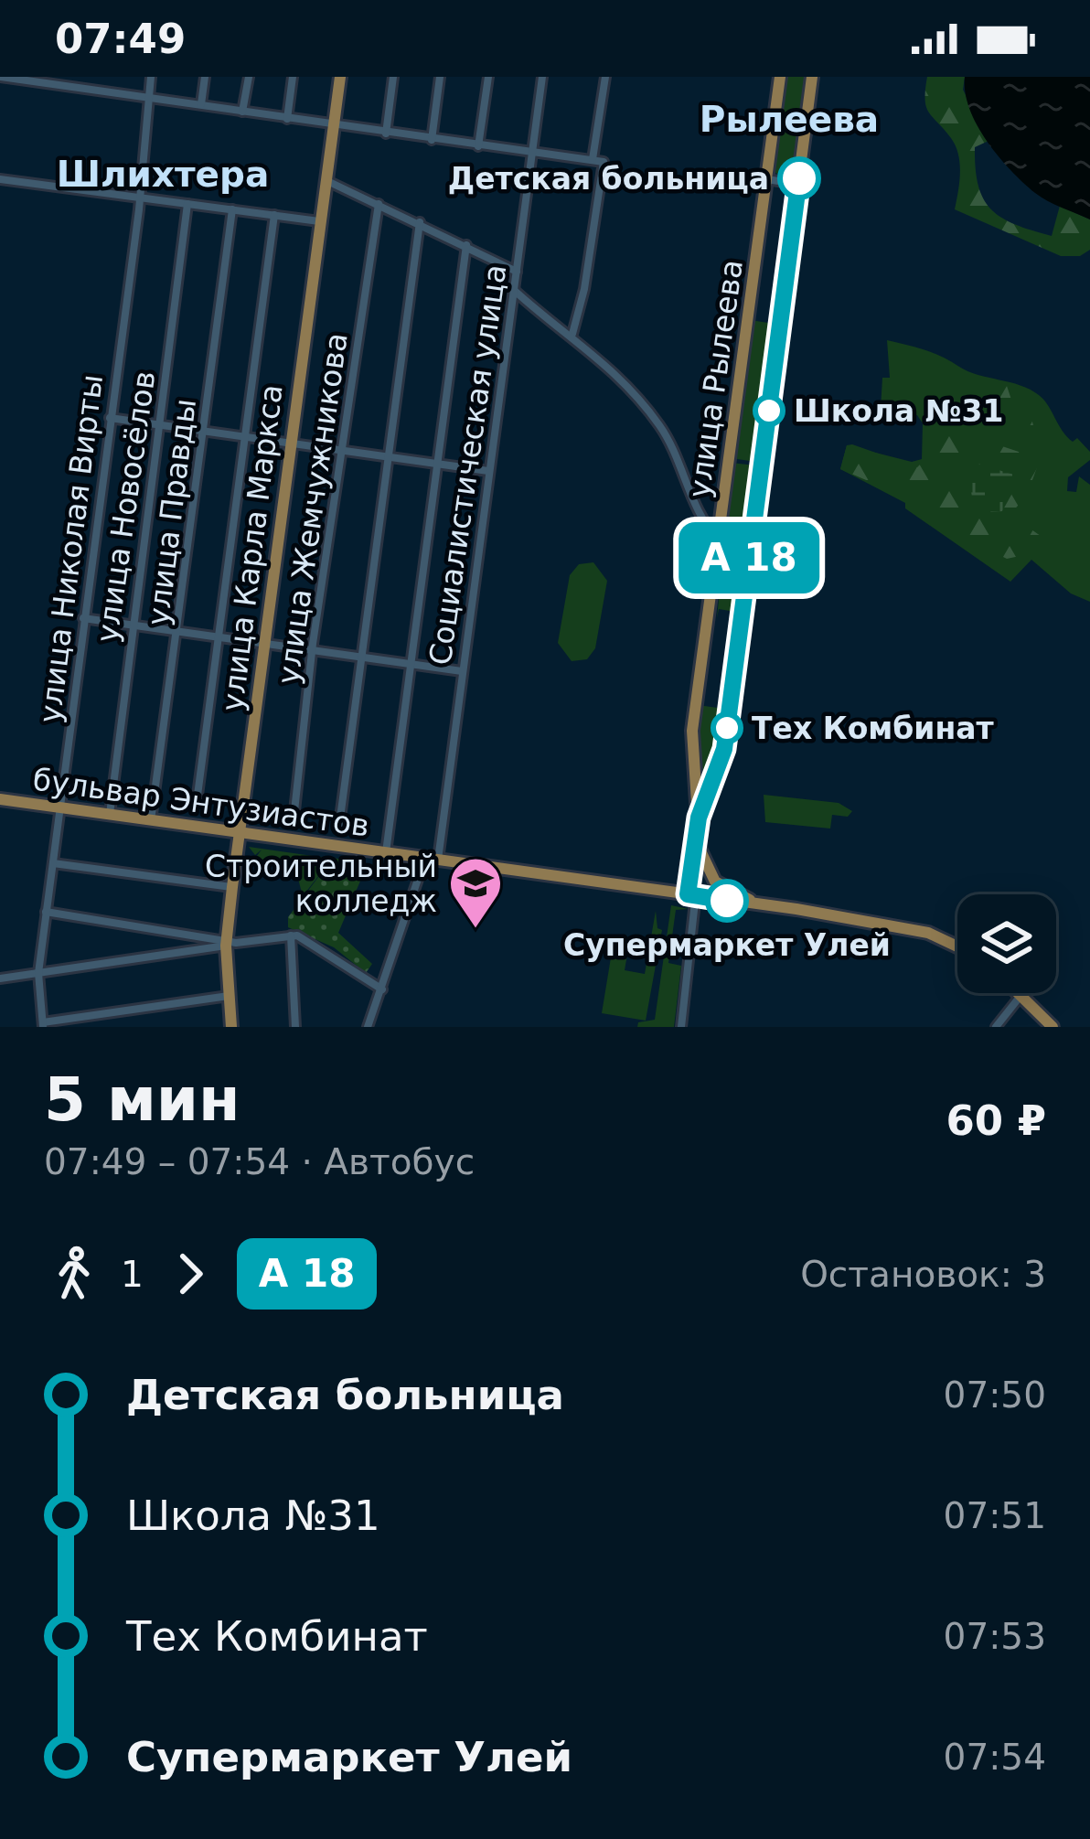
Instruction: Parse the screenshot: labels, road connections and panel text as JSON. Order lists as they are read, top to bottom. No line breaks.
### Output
{"streets":{"main road":["улица Рылеева","улица Карла Маркса","бульвар Энтузиастов"],"street":["Социалистическая улица","улица Новосёлов","улица Жемчужникова","улица Правды","улица Николая Вирты"]},"crossings":[["улица Рылеева","бульвар Энтузиастов"],["Социалистическая улица","бульвар Энтузиастов"],["улица Новосёлов","бульвар Энтузиастов"],["улица Правды","бульвар Энтузиастов"],["улица Карла Маркса","бульвар Энтузиастов"],["улица Николая Вирты","бульвар Энтузиастов"]],"districts":["Рылеева","Шлихтера"],"places":{"other":["Детская больница","Школа №31","Тех Комбинат","Супермаркет Улей"],"school or university":["Строительный колледж"]},"page":{"status":"07:49","on_map":"А 18","heading":["5 мин","07:49 – 07:54 · Автобус","60 ₽"],"legs":["1","А 18","Остановок: 3"],"list":[{"name":"Детская больница","value":"07:50"},{"name":"Школа №31","value":"07:51"},{"name":"Тех Комбинат","value":"07:53"},{"name":"Супермаркет Улей","value":"07:54"}]}}
